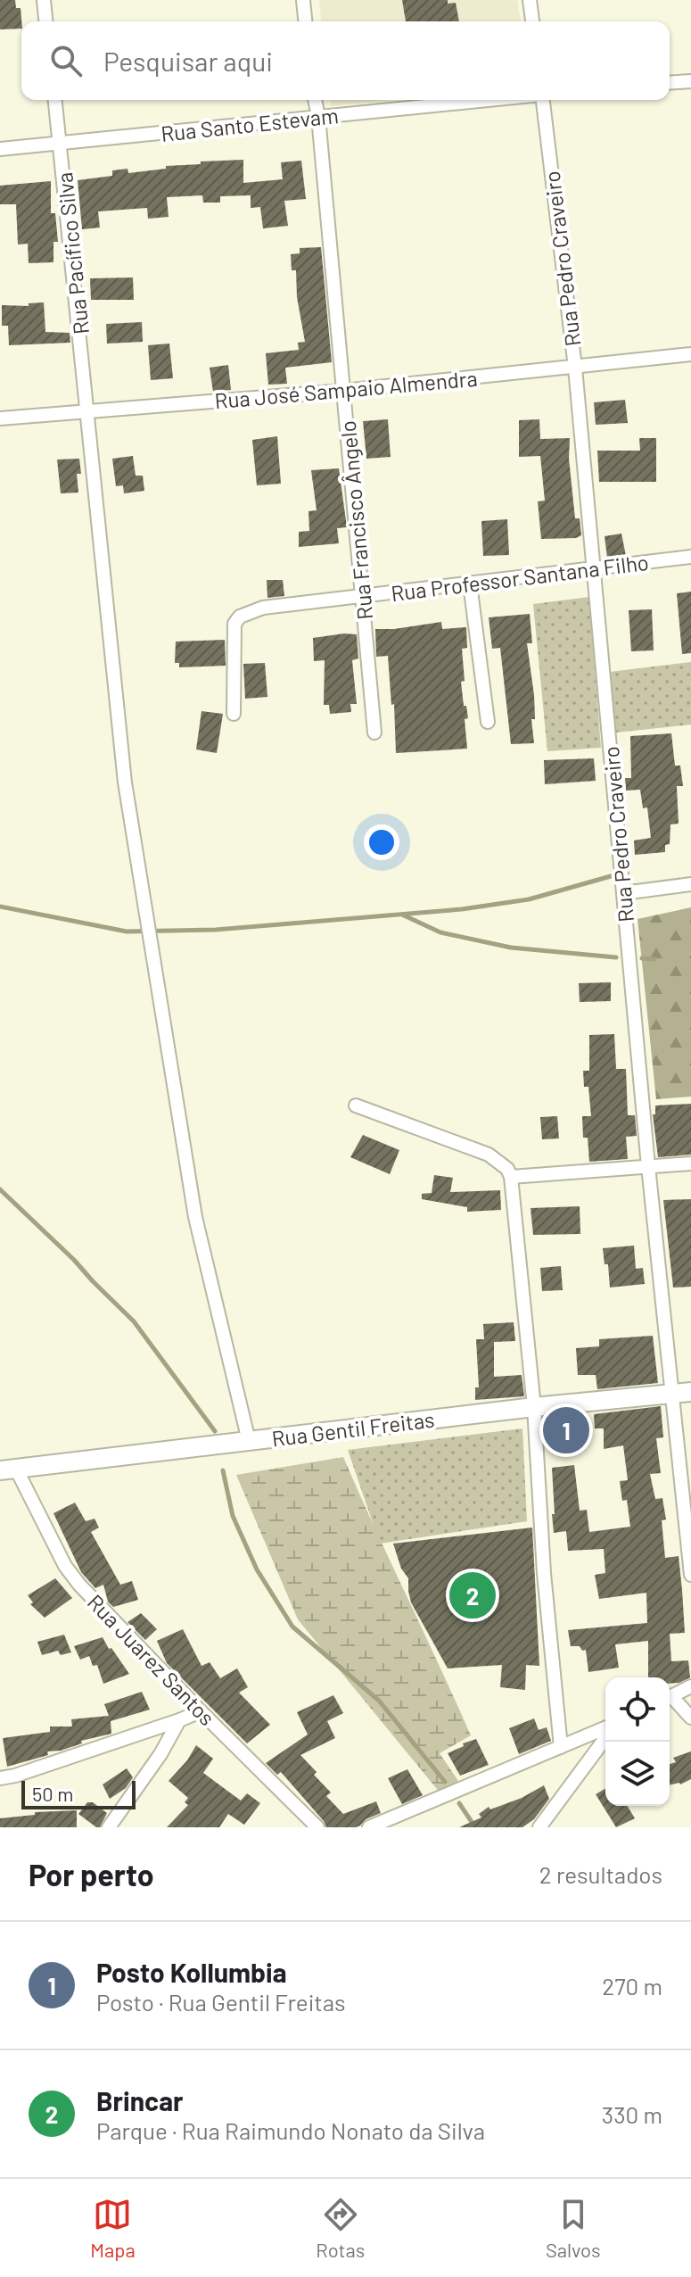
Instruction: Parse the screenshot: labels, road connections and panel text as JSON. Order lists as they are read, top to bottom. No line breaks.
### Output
{"streets":{"main road":["Rua Gentil Freitas"],"street":["Rua Santo Estevam","Rua Pacífico Silva","Rua Pedro Craveiro","Rua José Sampaio Almendra","Rua Francisco Ângelo","Rua Professor Santana Filho","Rua Juarez Santos"]},"crossings":[["Rua Santo Estevam","Rua Pacífico Silva"],["Rua Santo Estevam","Rua Francisco Ângelo"],["Rua Pacífico Silva","Rua José Sampaio Almendra"],["Rua Pacífico Silva","Rua Gentil Freitas"],["Rua Pedro Craveiro","Rua José Sampaio Almendra"],["Rua Pedro Craveiro","Rua Professor Santana Filho"],["Rua Pedro Craveiro","Rua Gentil Freitas"],["Rua José Sampaio Almendra","Rua Francisco Ângelo"],["Rua Francisco Ângelo","Rua Professor Santana Filho"],["Rua Gentil Freitas","Rua Juarez Santos"]],"scale_bar":"50 m","page":{"search":"Pesquisar aqui","pins":["1","2"],"scale":"50 m","heading":["Por perto","2 resultados"],"list":[{"mark":"1","name":"Posto Kollumbia","note":"Posto · Rua Gentil Freitas","value":"270 m"},{"mark":"2","name":"Brincar","note":"Parque · Rua Raimundo Nonato da Silva","value":"330 m"}],"nav":["Mapa","Rotas","Salvos"]}}
